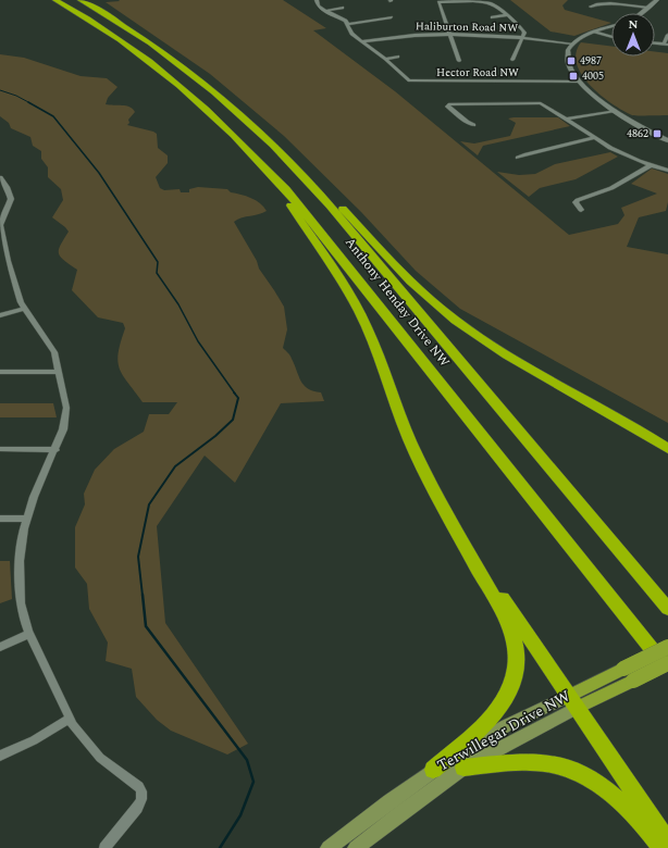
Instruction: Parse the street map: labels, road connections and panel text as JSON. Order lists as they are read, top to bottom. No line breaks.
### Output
{"streets":{"highway":["Anthony Henday Drive NW"],"main road":["Terwillegar Drive NW"],"street":["Haliburton Road NW","Hector Road NW"]},"crossings":[["Haliburton Road NW","Hector Road NW"]],"places":{"transit":["4987","4005","4862"]},"north":"top"}
